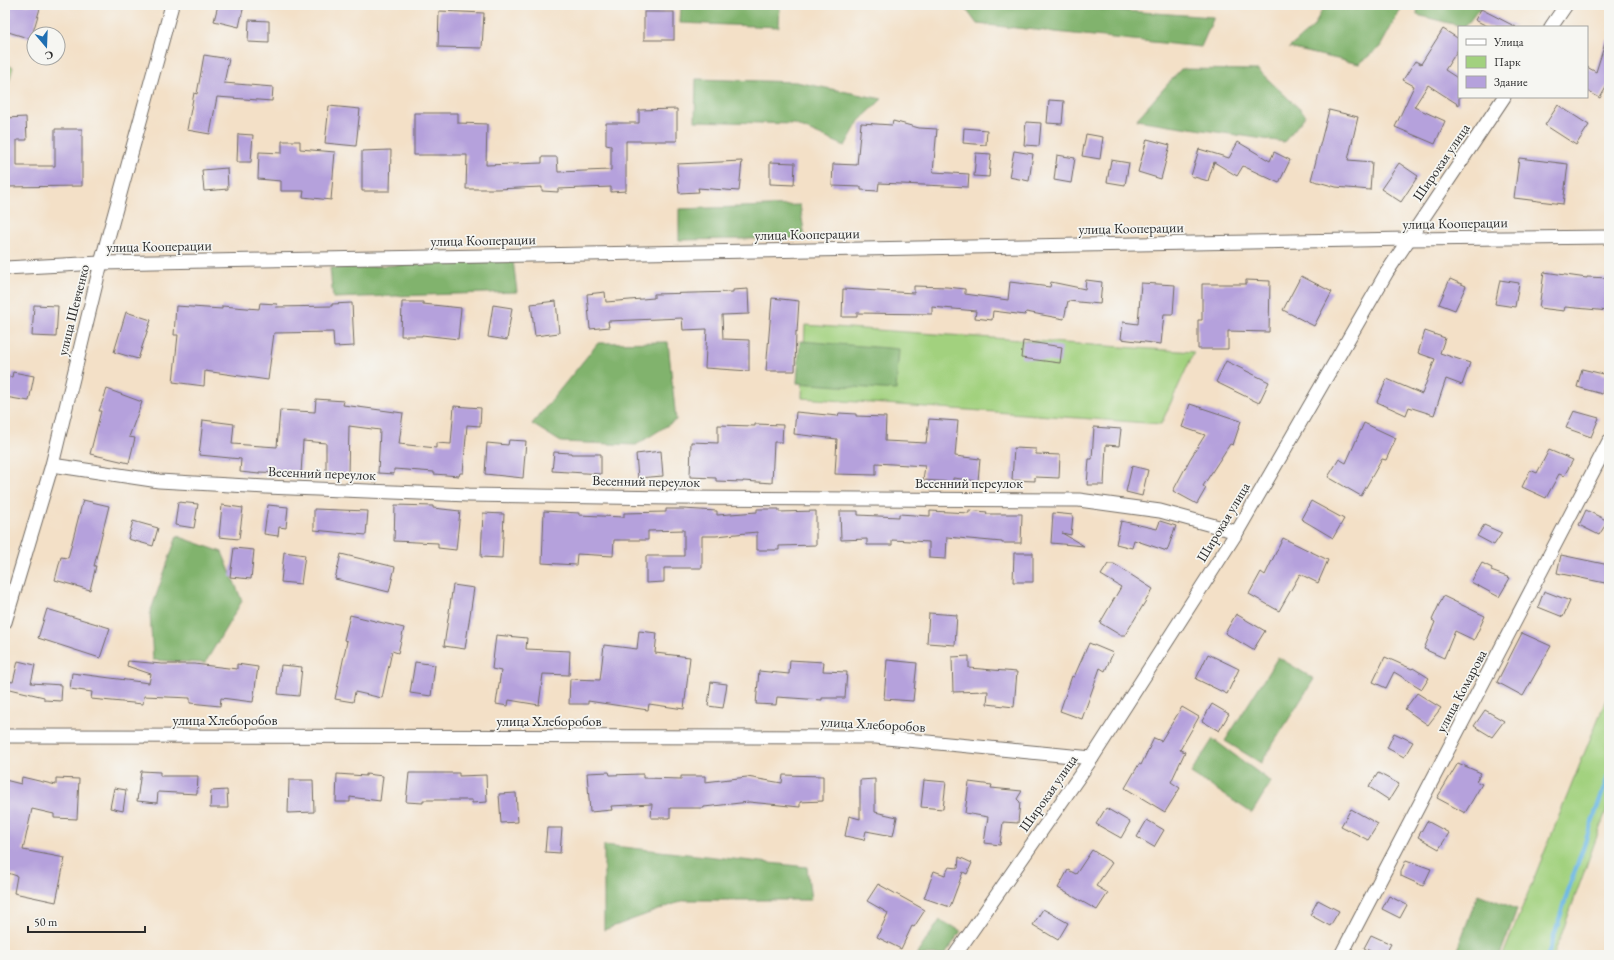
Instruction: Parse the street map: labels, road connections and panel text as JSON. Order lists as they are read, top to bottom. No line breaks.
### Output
{"streets":{"street":["Широкая улица","улица Кооперации","улица Шевченко","Весенний переулок","улица Комарова","улица Хлеборобов"]},"crossings":[["Широкая улица","улица Кооперации"],["Широкая улица","Весенний переулок"],["Широкая улица","улица Хлеборобов"],["улица Кооперации","улица Шевченко"],["улица Шевченко","Весенний переулок"]],"legend":["Улица","Парк","Здание"],"scale_bar":"50 m","north":"bottom"}
